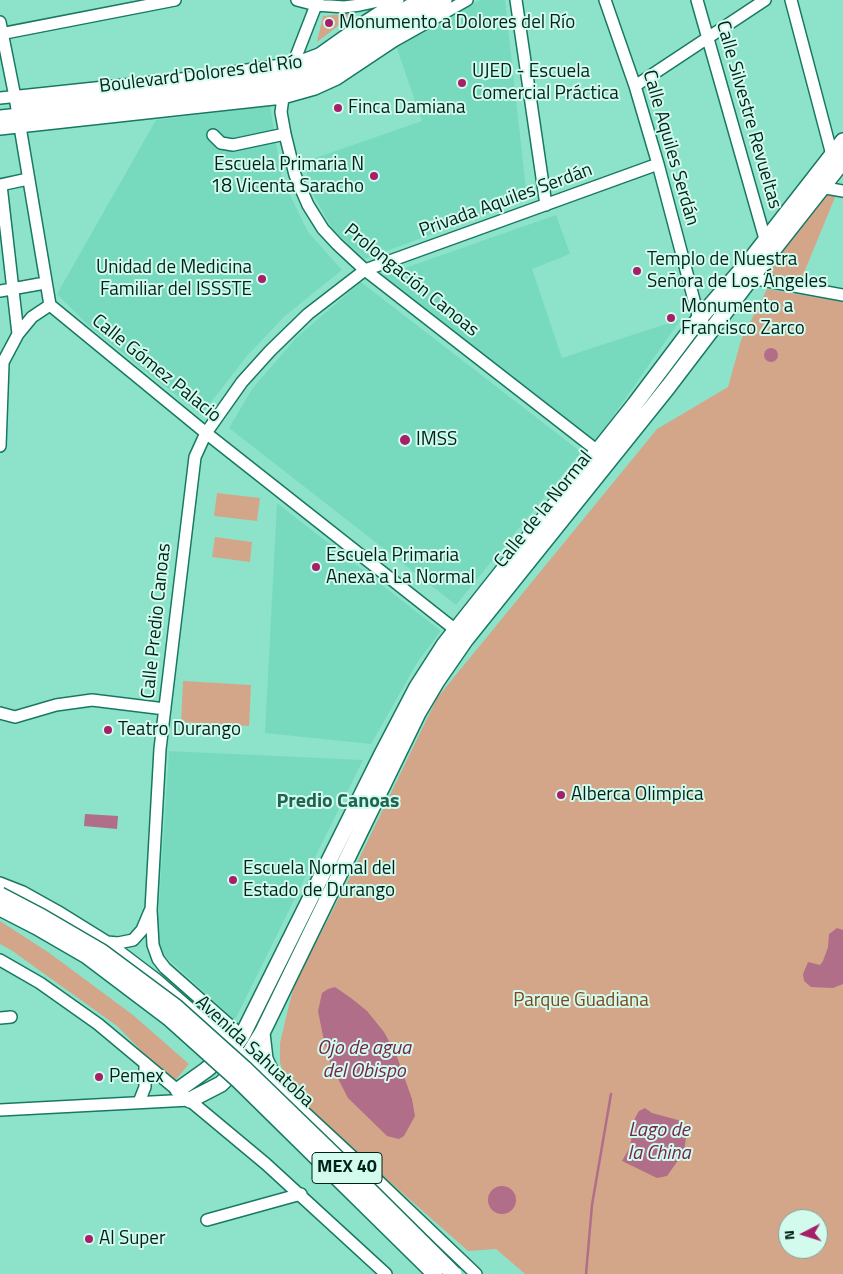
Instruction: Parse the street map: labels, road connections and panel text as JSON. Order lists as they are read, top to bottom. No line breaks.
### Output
{"streets":{"main road":["Boulevard Dolores del Río","Calle de la Normal","Avenida Sahuatoba","MEX 40"],"street":["Calle Silvestre Revueltas","Calle Aquiles Serdán","Privada Aquiles Serdán","Prolongación Canoas","Calle Gómez Palacio","Calle Predio Canoas"]},"crossings":[["Boulevard Dolores del Río","Prolongación Canoas"],["Calle Silvestre Revueltas","Calle de la Normal"],["Calle Aquiles Serdán","Privada Aquiles Serdán"],["Calle Aquiles Serdán","Calle de la Normal"],["Privada Aquiles Serdán","Prolongación Canoas"],["Privada Aquiles Serdán","Calle Predio Canoas"],["Prolongación Canoas","Calle de la Normal"],["Prolongación Canoas","Calle Predio Canoas"],["Calle Gómez Palacio","Calle de la Normal"],["Calle Gómez Palacio","Calle Predio Canoas"],["Calle de la Normal","Calle Predio Canoas"]],"districts":["Predio Canoas"],"water":["Ojo de agua del Obispo","Lago de la China"],"parks":["Parque Guadiana"],"places":["Monumento a Dolores del Río","UJED - Escuela Comercial Práctica","Finca Damiana","Escuela Primaria N 18 Vicenta Saracho","Templo de Nuestra Señora de Los Ángeles","Unidad de Medicina Familiar del ISSSTE","Monumento a Francisco Zarco","IMSS","Escuela Primaria Anexa a La Normal","Teatro Durango","Alberca Olimpica","Escuela Normal del Estado de Durango","Pemex","Al Super"],"north":"left"}
